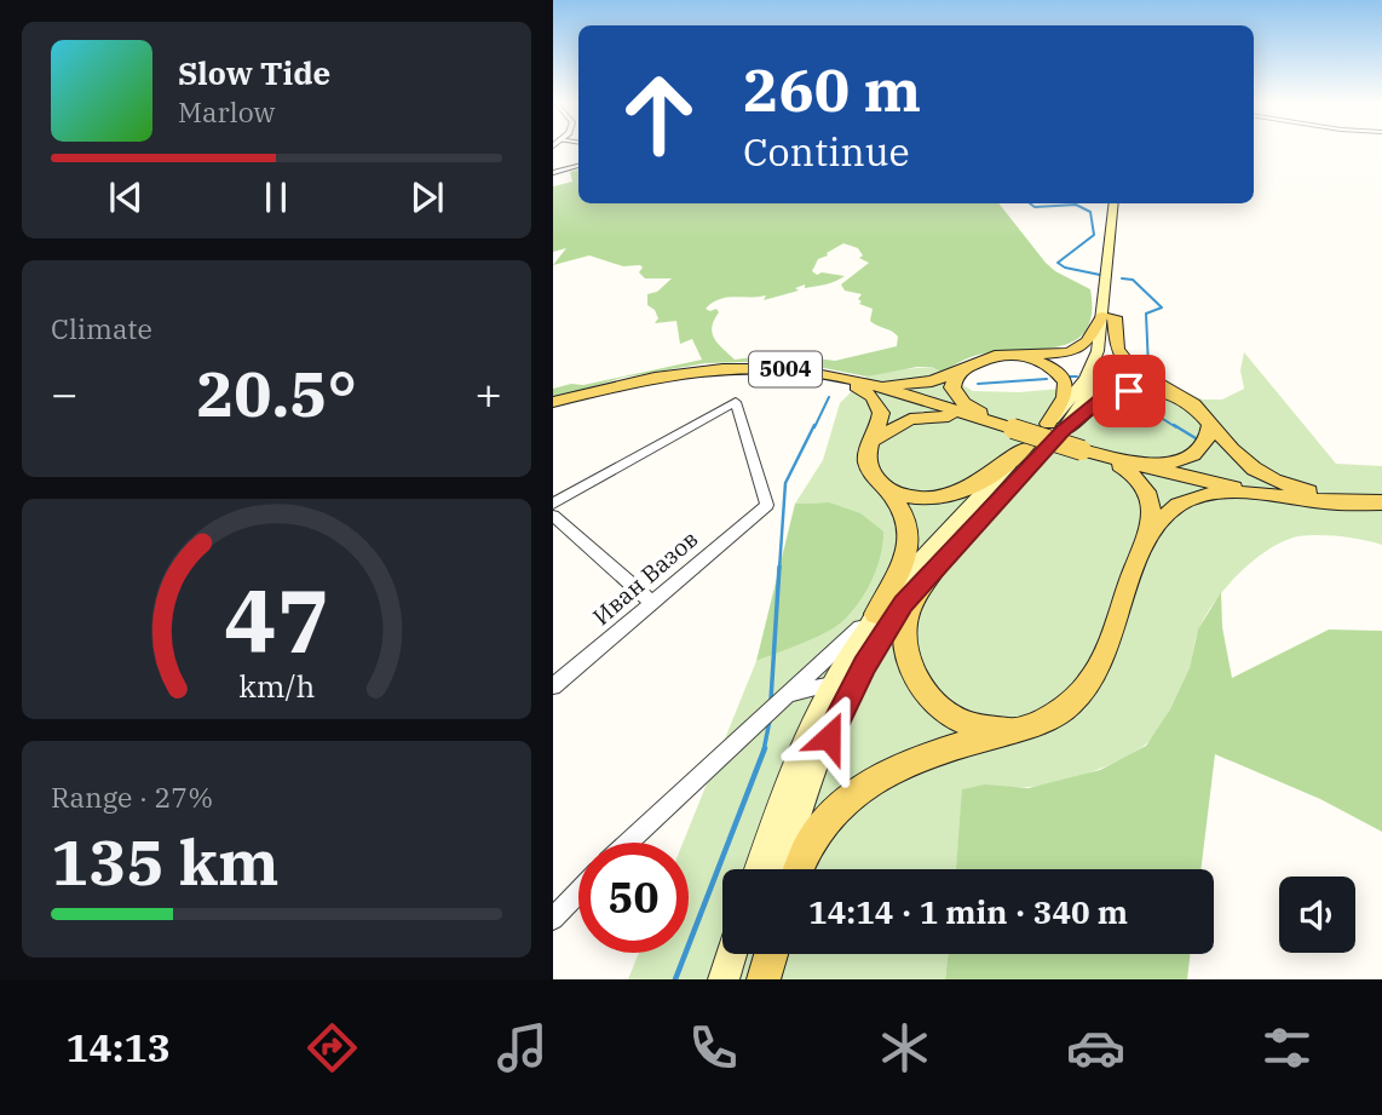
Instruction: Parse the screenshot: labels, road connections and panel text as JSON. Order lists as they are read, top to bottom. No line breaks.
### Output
{"streets":{"main road":["5004"],"street":["Иван Вазов"]},"page":{"turn":["260 m","Continue"],"song":["Slow Tide","Marlow"],"tile":["Climate",["Range · 27%","135 km"]],"heat":["−","20.5°","+"],"limit":"50","trip":"14:14 · 1 min · 340 m","tabs":"14:13","gauge":["47","km/h"]}}
